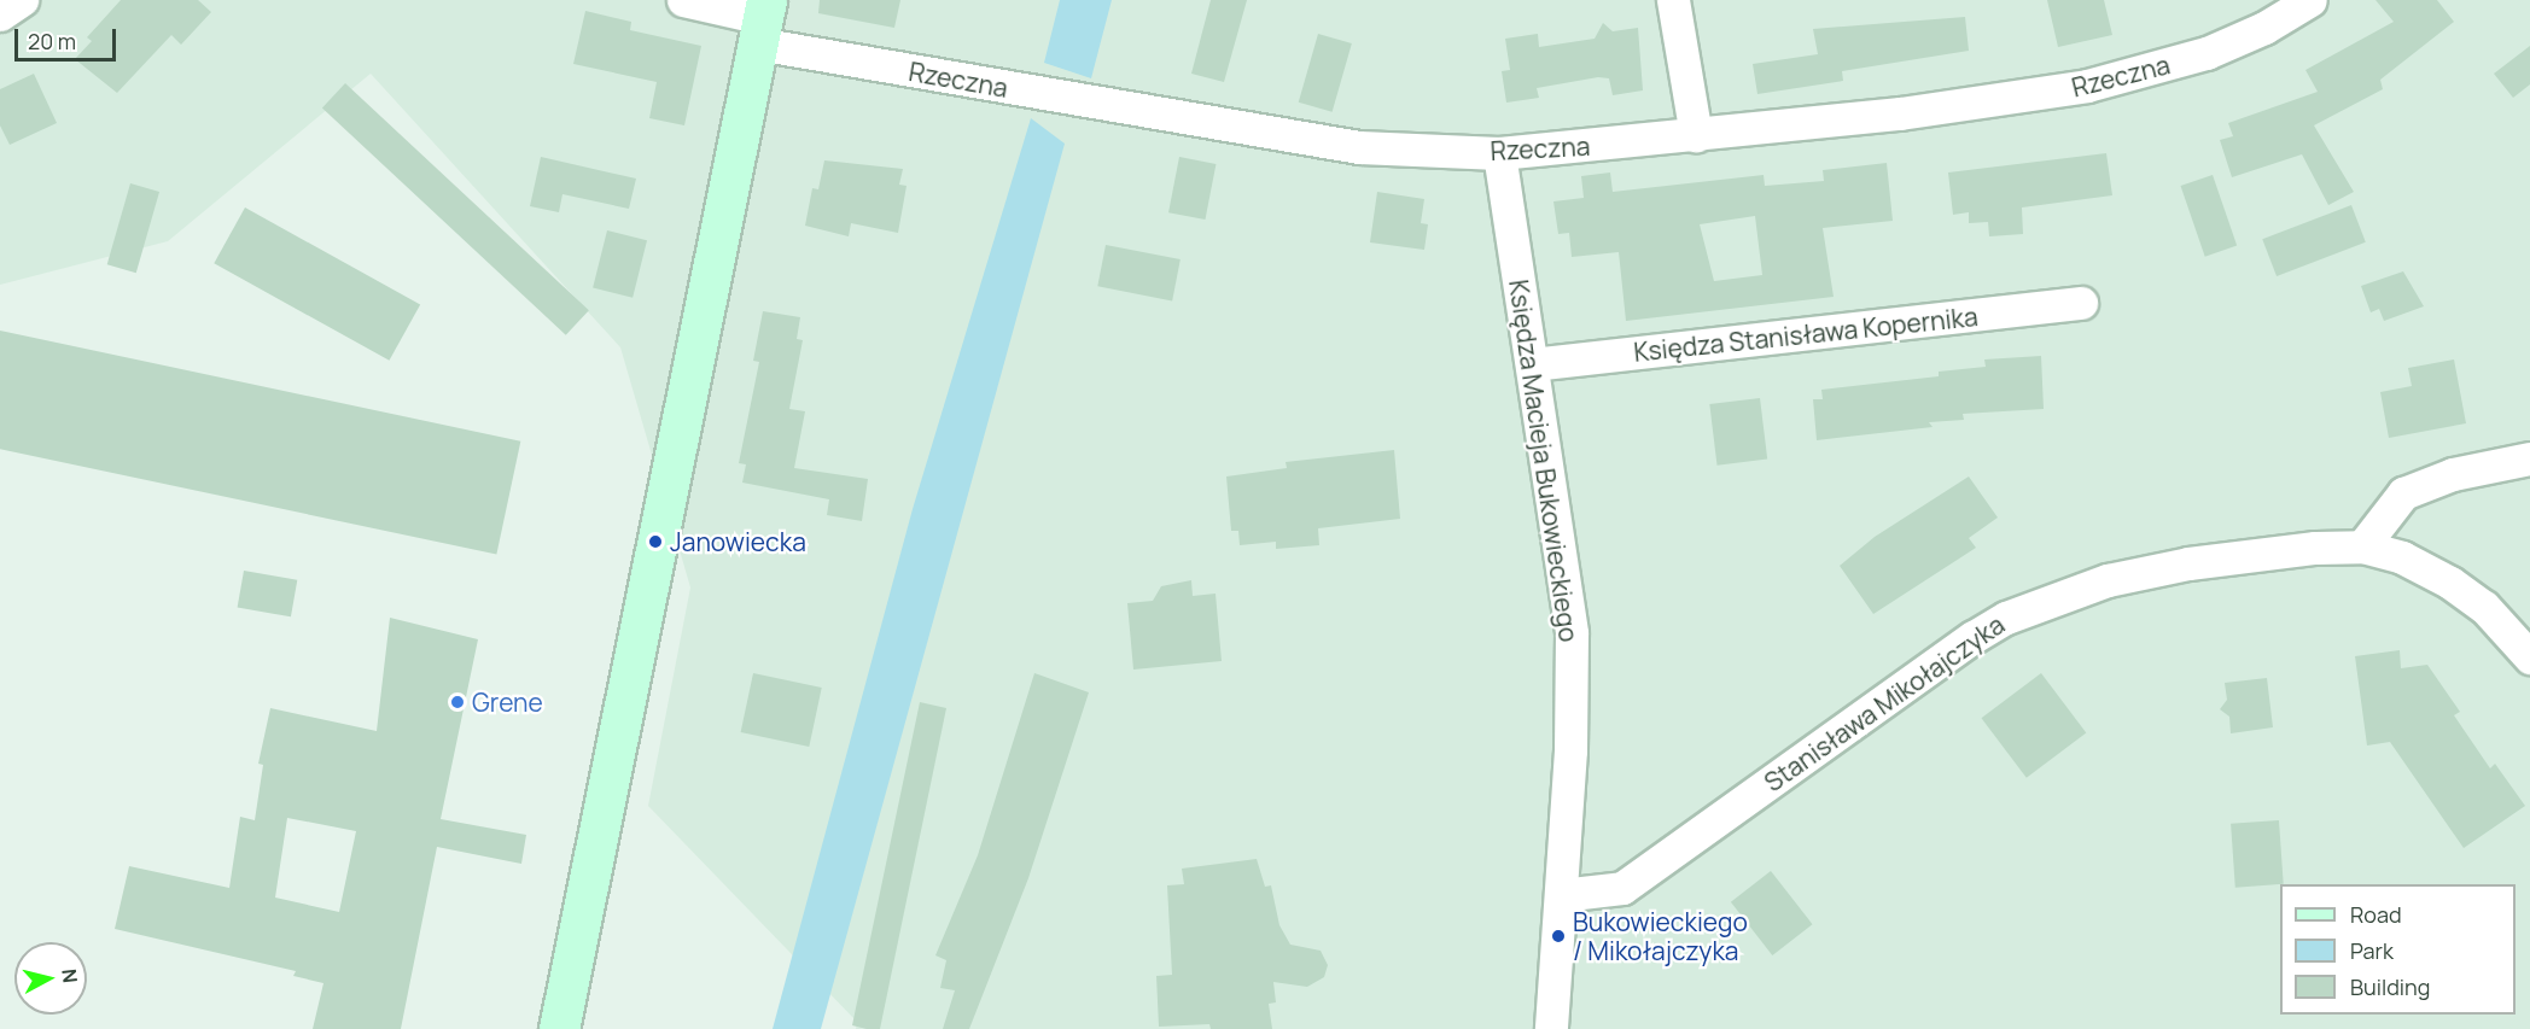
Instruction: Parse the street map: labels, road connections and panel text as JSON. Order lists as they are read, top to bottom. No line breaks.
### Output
{"streets":{"street":["Rzeczna","Księdza Stanisława Kopernika","Księdza Macieja Bukowieckiego","Stanisława Mikołajczyka"]},"crossings":[["Rzeczna","Księdza Macieja Bukowieckiego"],["Księdza Stanisława Kopernika","Księdza Macieja Bukowieckiego"],["Księdza Macieja Bukowieckiego","Stanisława Mikołajczyka"]],"places":["Janowiecka","Grene","Bukowieckiego / Mikołajczyka"],"legend":["Road","Park","Building"],"scale_bar":"20 m","north":"right"}
